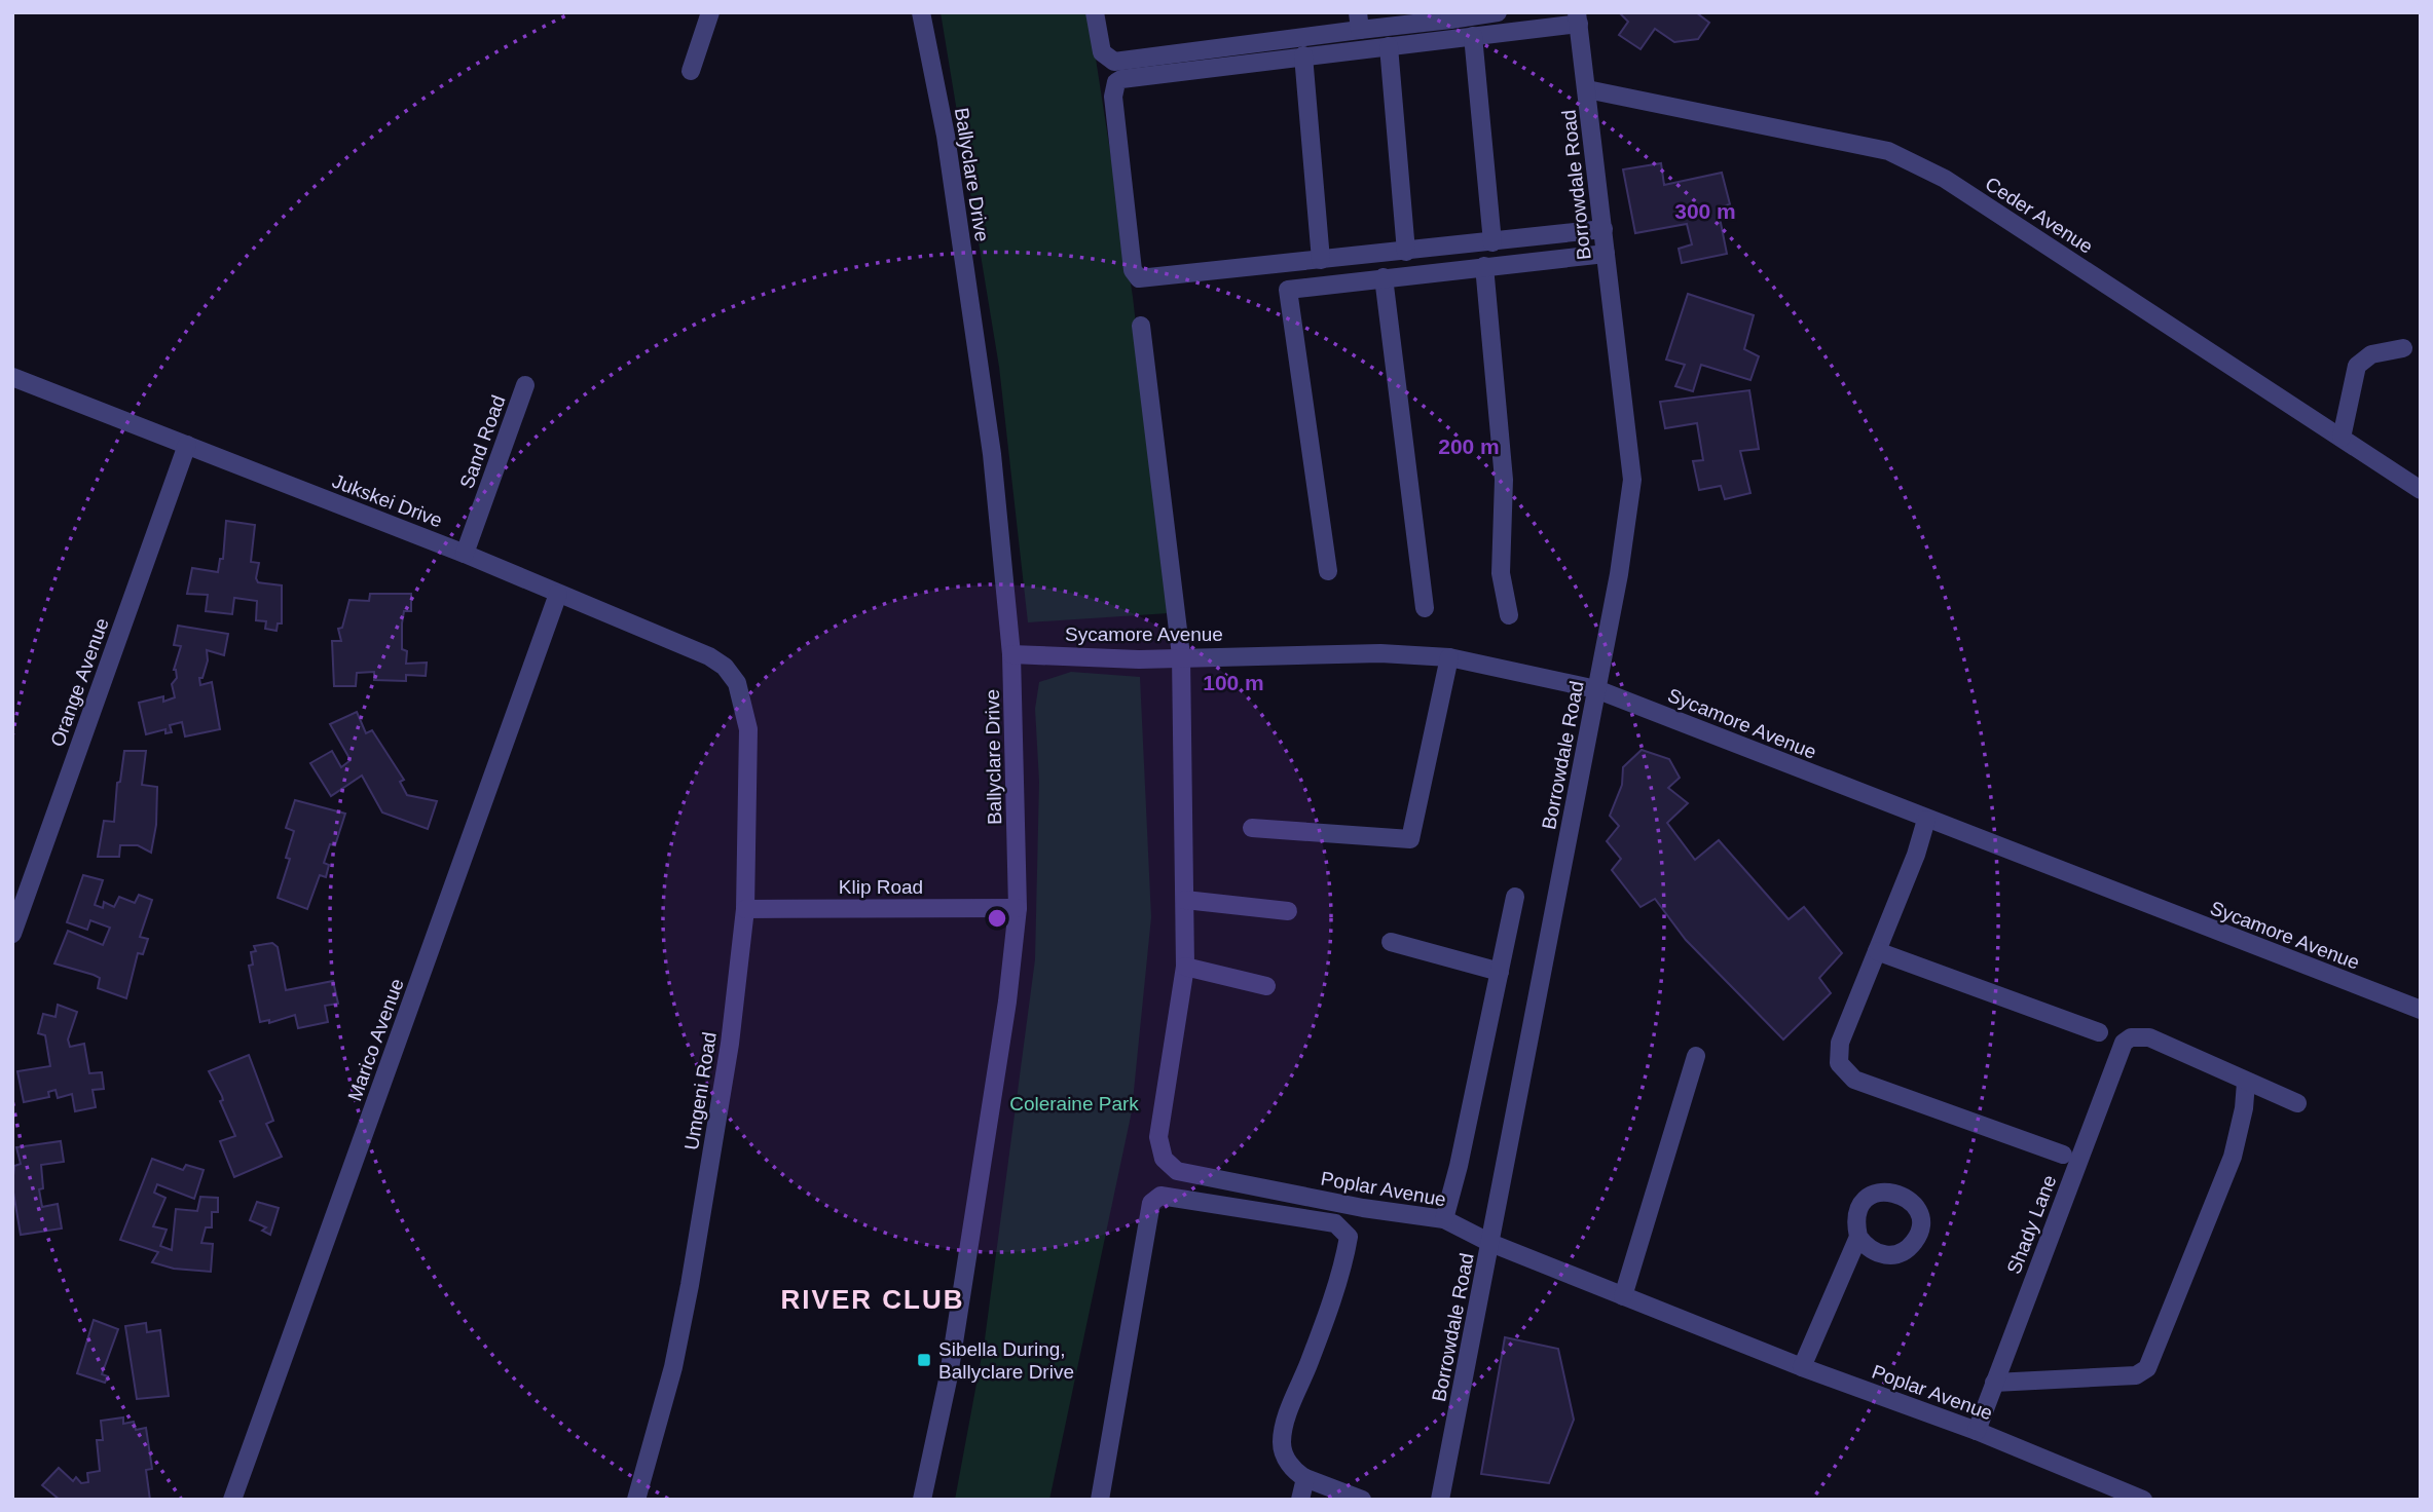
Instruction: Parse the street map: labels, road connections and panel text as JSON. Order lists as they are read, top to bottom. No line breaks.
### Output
{"streets":{"street":["Ballyclare Drive","Borrowdale Road","Ceder Avenue","Sand Road","Jukskei Drive","Sycamore Avenue","Orange Avenue","Klip Road","Marico Avenue","Umgeni Road","Poplar Avenue","Shady Lane"]},"crossings":[["Ballyclare Drive","Sycamore Avenue"],["Ballyclare Drive","Klip Road"],["Borrowdale Road","Ceder Avenue"],["Borrowdale Road","Sycamore Avenue"],["Borrowdale Road","Poplar Avenue"],["Sand Road","Jukskei Drive"],["Jukskei Drive","Orange Avenue"],["Jukskei Drive","Marico Avenue"],["Jukskei Drive","Umgeni Road"],["Sycamore Avenue","Poplar Avenue"],["Klip Road","Umgeni Road"],["Poplar Avenue","Shady Lane"]],"districts":["RIVER CLUB"],"parks":["Coleraine Park"],"places":{"transit":["Sibella During, Ballyclare Drive"]},"rings":["300 m","200 m","100 m"]}
